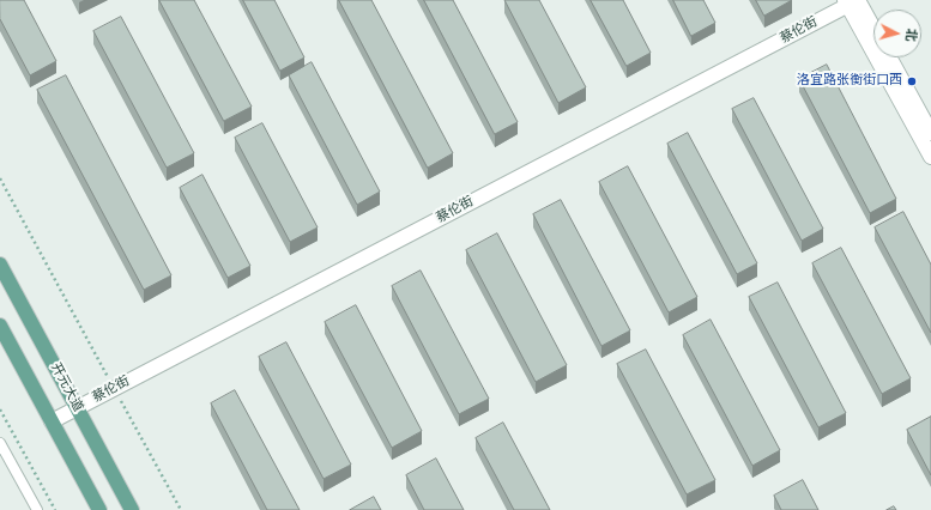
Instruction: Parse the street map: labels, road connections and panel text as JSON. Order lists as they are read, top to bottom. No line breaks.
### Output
{"streets":{"main road":["开元大道"],"street":["蔡伦街"]},"crossings":[["蔡伦街","开元大道"]],"places":["洛宜路张衡街口西"],"north":"right"}
